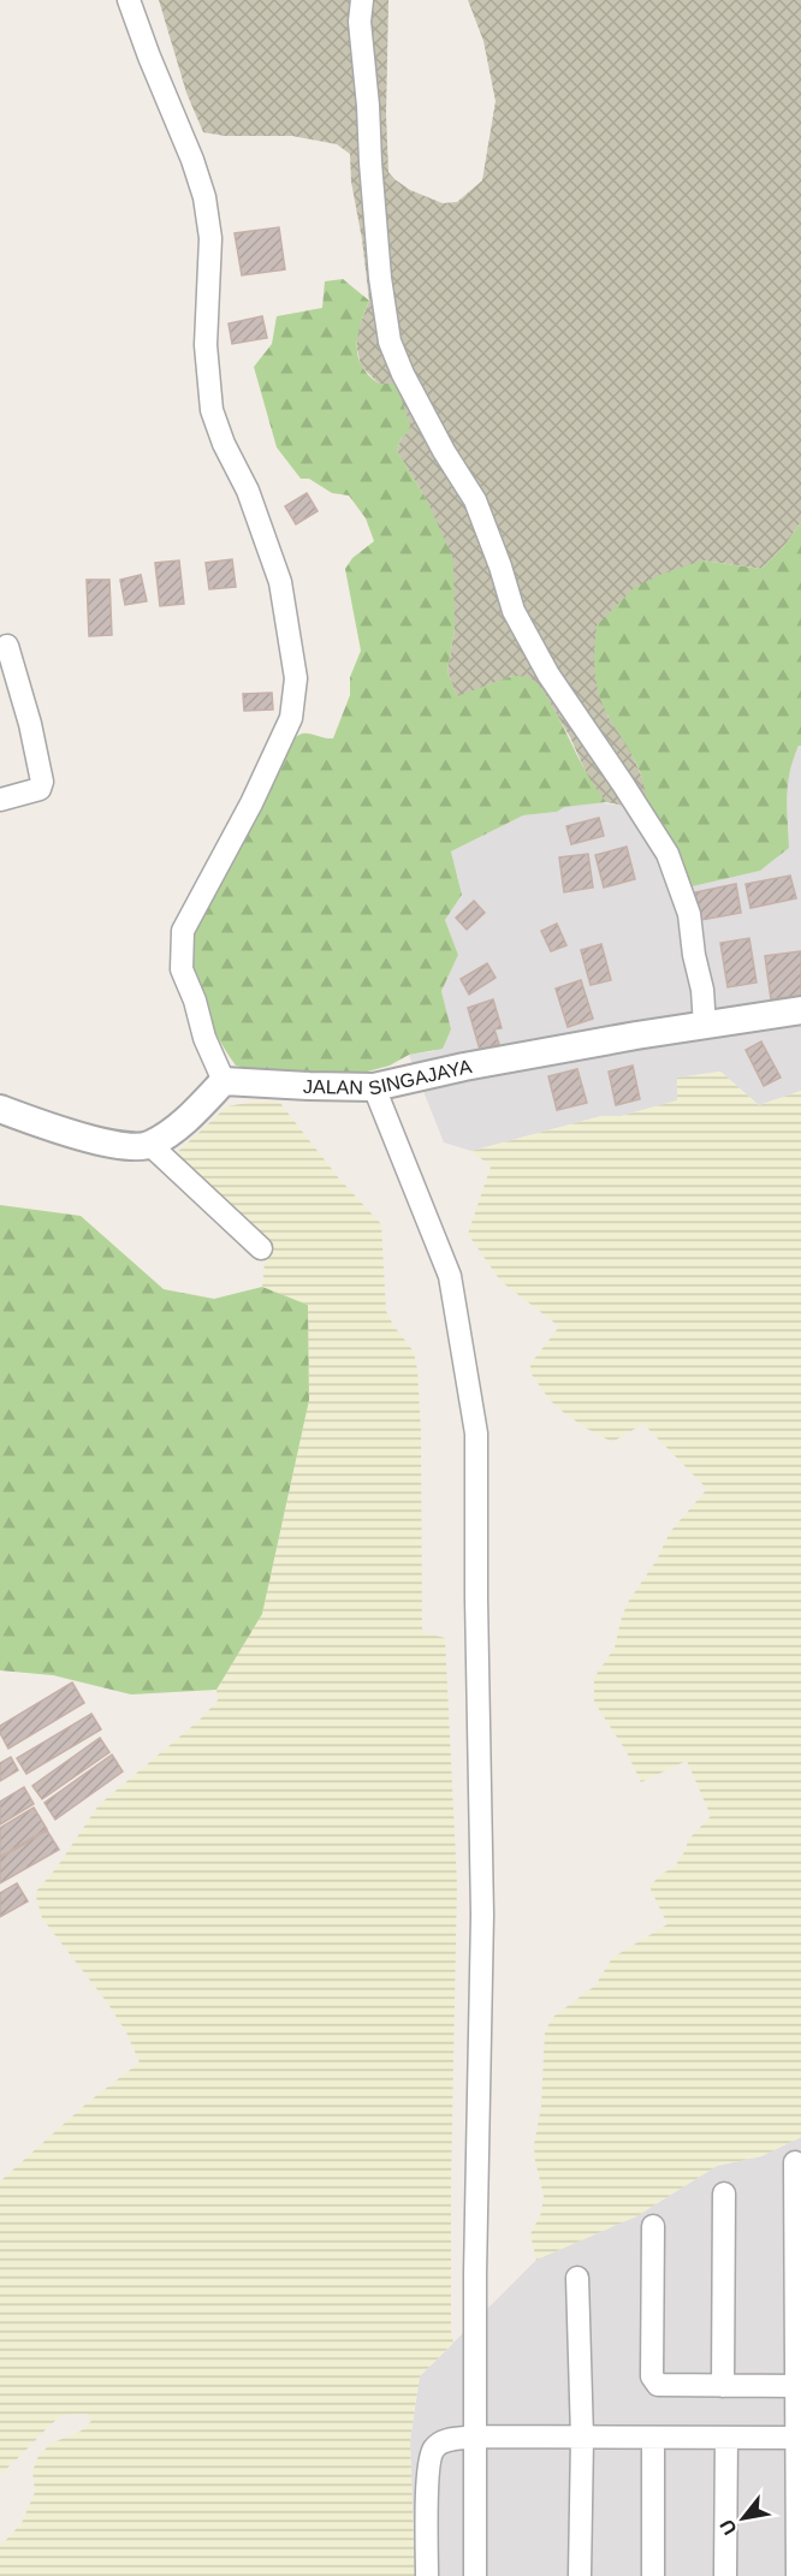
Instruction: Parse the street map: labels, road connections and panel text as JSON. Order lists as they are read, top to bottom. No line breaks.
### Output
{"streets":{"street":["JALAN SINGAJAYA"]},"north":"bottom left"}
